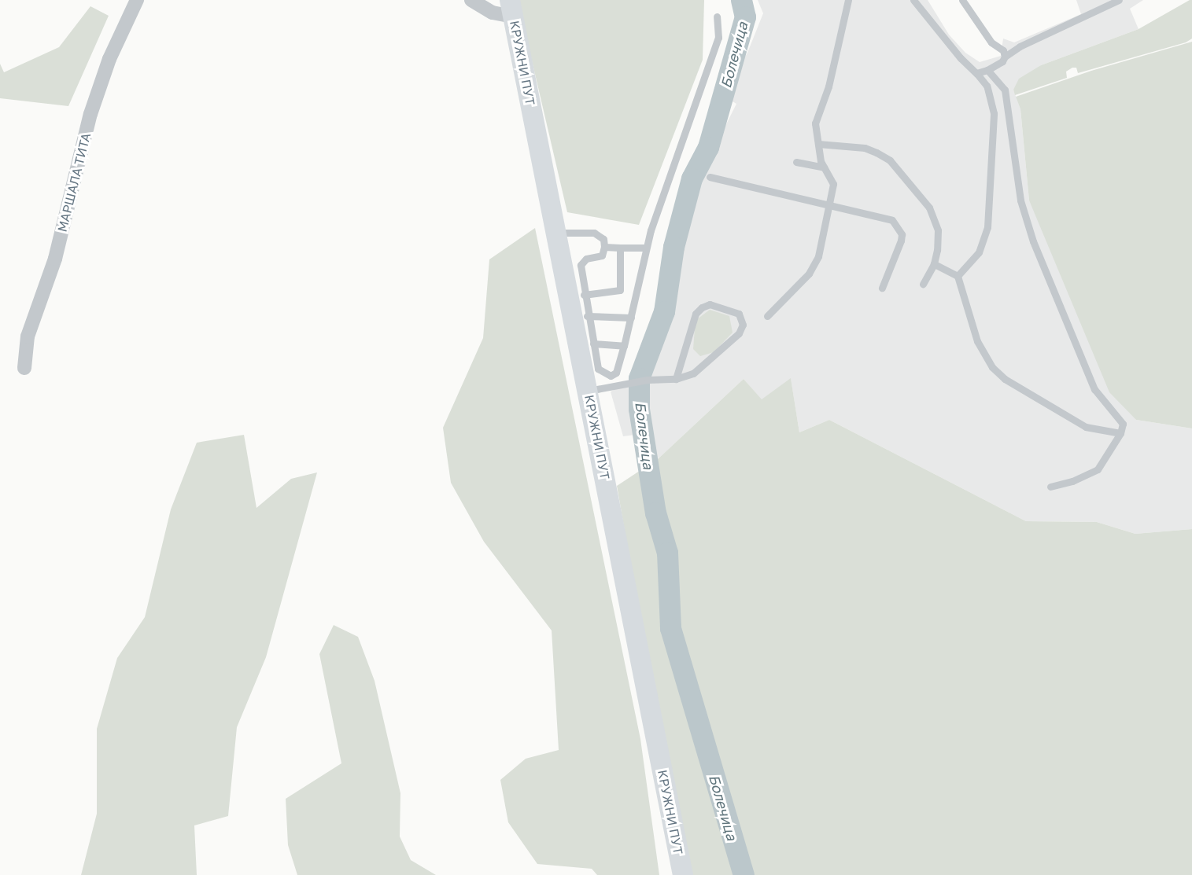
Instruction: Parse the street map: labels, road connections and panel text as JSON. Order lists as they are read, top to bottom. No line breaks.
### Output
{"streets":{"main road":["КРУЖНИ ПУТ"],"street":["МАРШАЛА ТИТА"]},"water":["Болечица"]}
